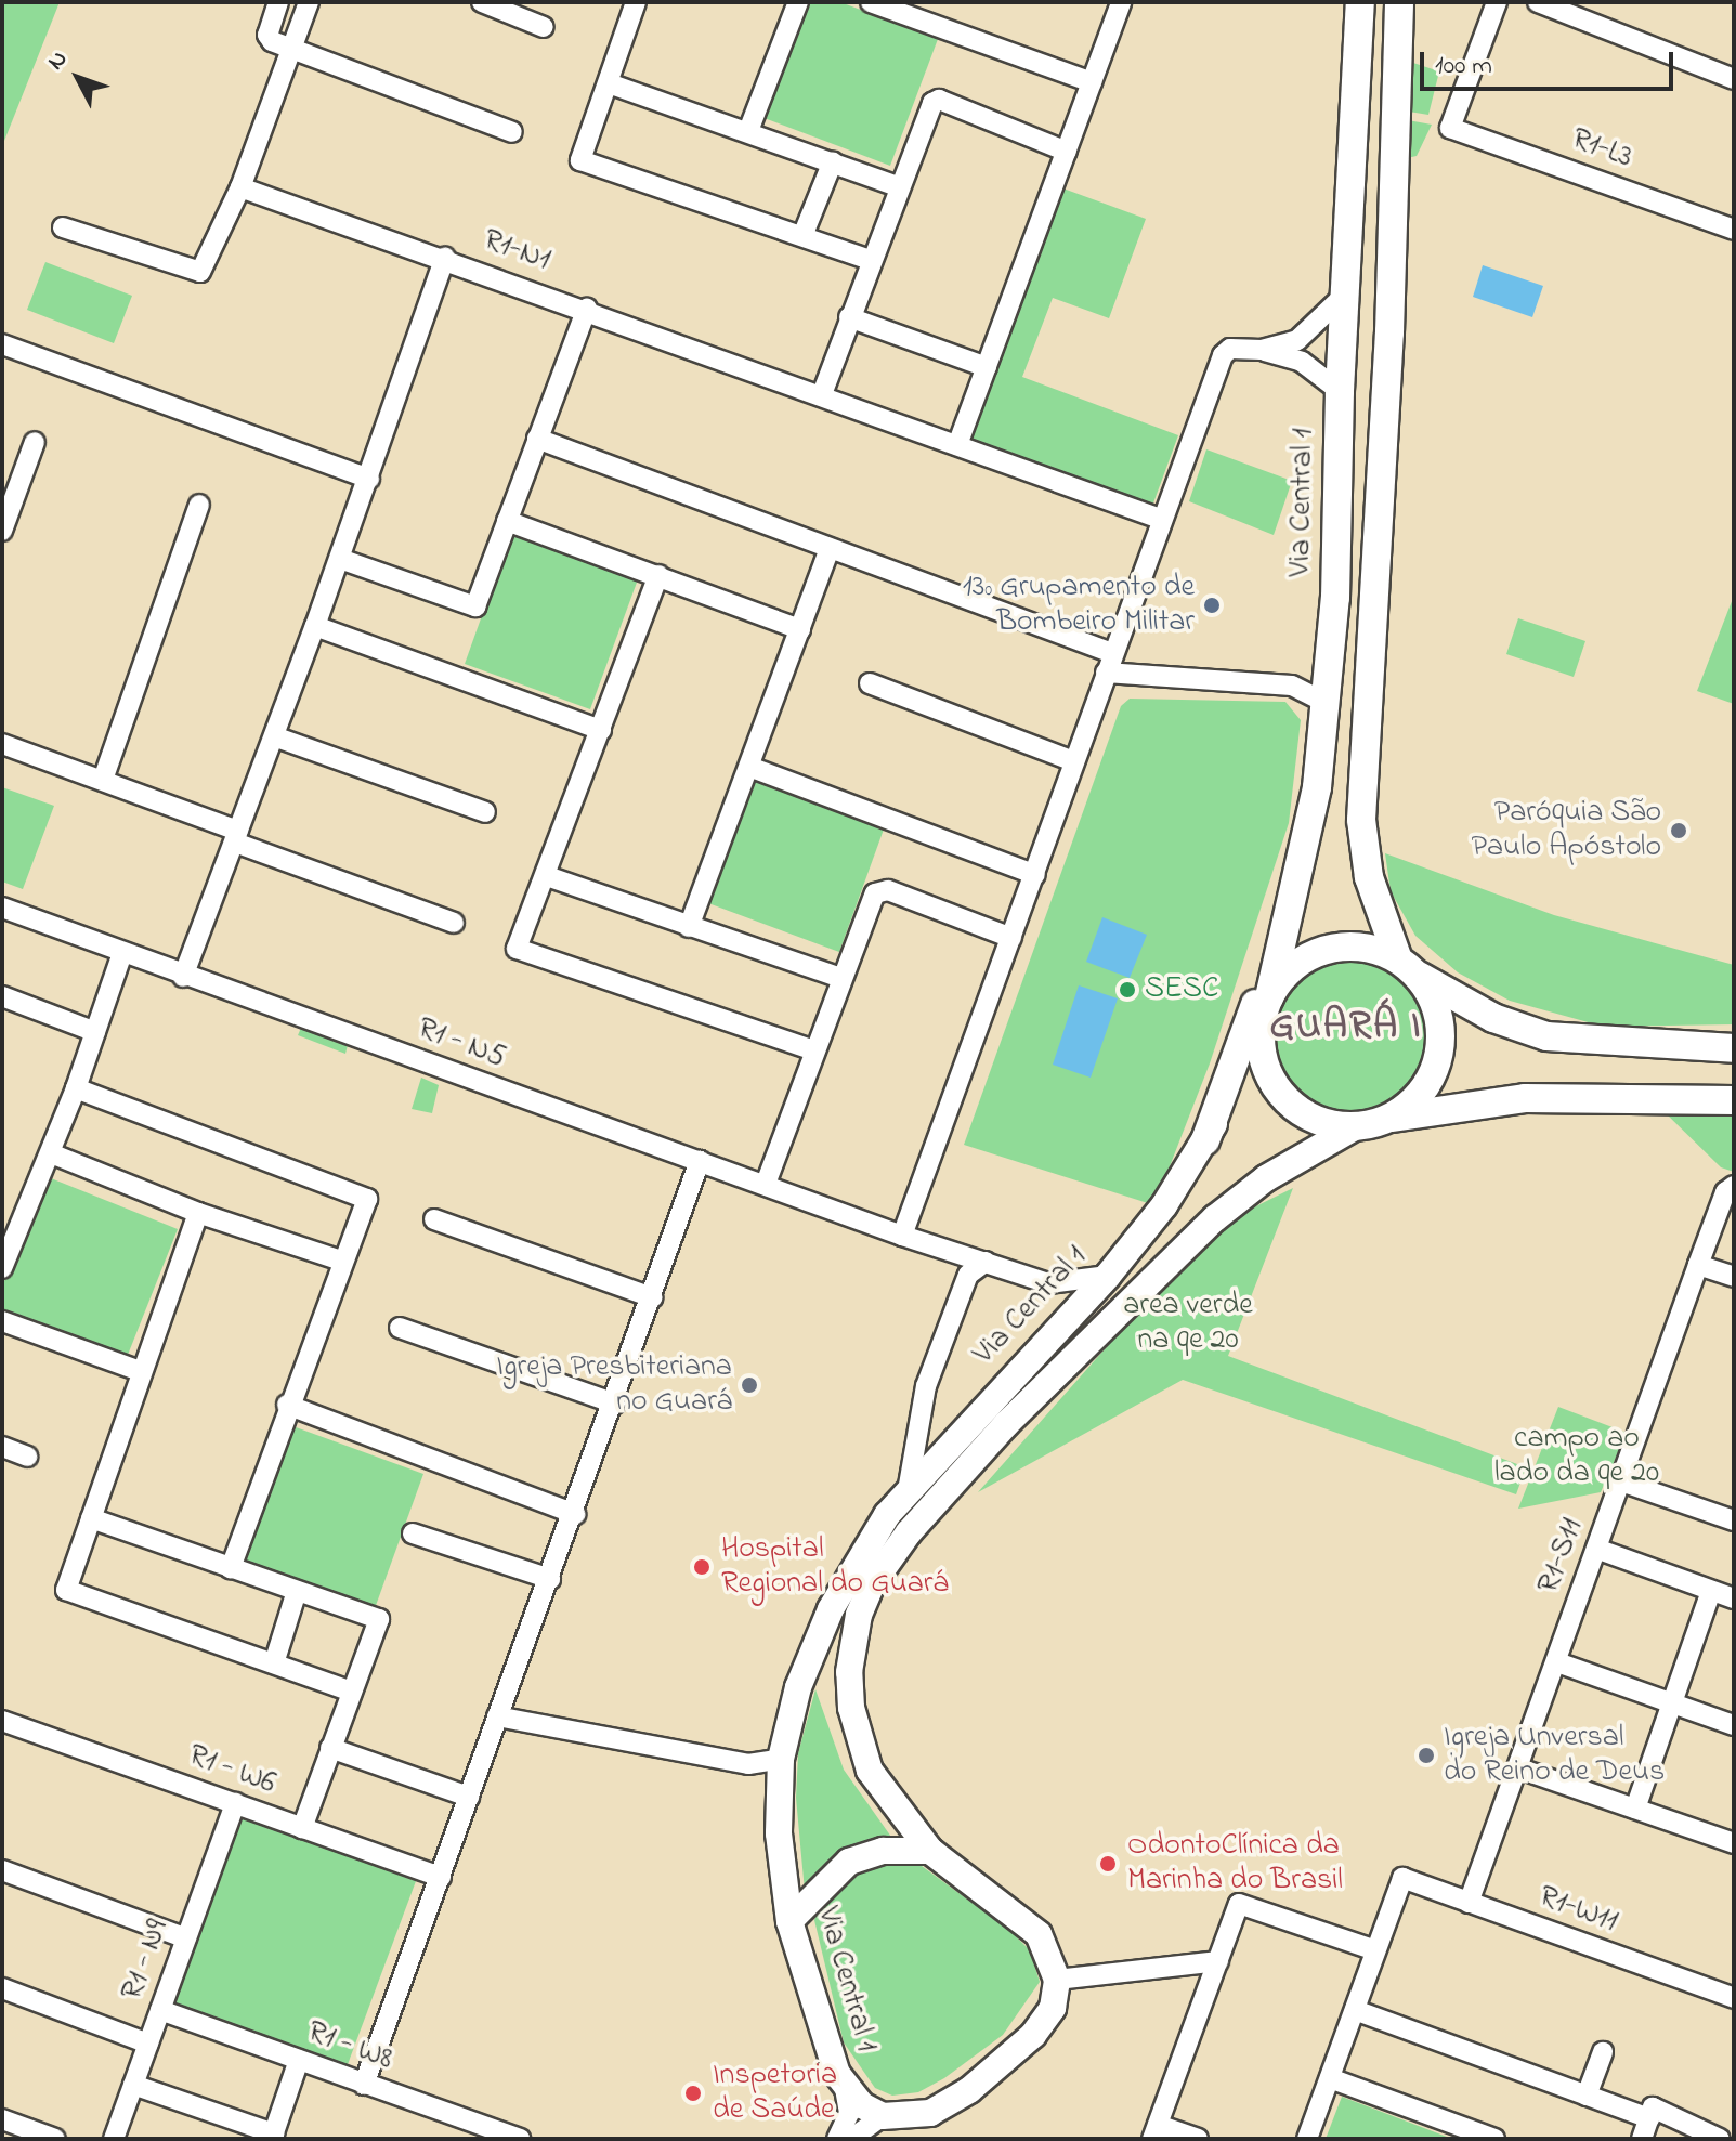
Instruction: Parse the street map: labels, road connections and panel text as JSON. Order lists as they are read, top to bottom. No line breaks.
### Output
{"streets":{"main road":["Via Central 1"],"street":["R1-L3","R1-N1","R1 - N5","R1-S11","R1 - W6","R1-W11","R1 - N9","R1 - W8"]},"crossings":[["Via Central 1","R1 - N5"],["R1-S11","R1-W11"],["R1 - W6","R1 - N9"],["R1 - N9","R1 - W8"]],"districts":["GUARÁ I"],"parks":["area verde na qe 20","campo ao lado da qe 20"],"places":["13º Grupamento de Bombeiro Militar","Paróquia São Paulo Apóstolo","SESC","Igreja Presbiteriana no Guará","Hospital Regional do Guará","Igreja Unversal do Reino de Deus","OdontoClínica da Marinha do Brasil","Inspetoria de Saúde"],"scale_bar":"100 m","north":"top left"}
